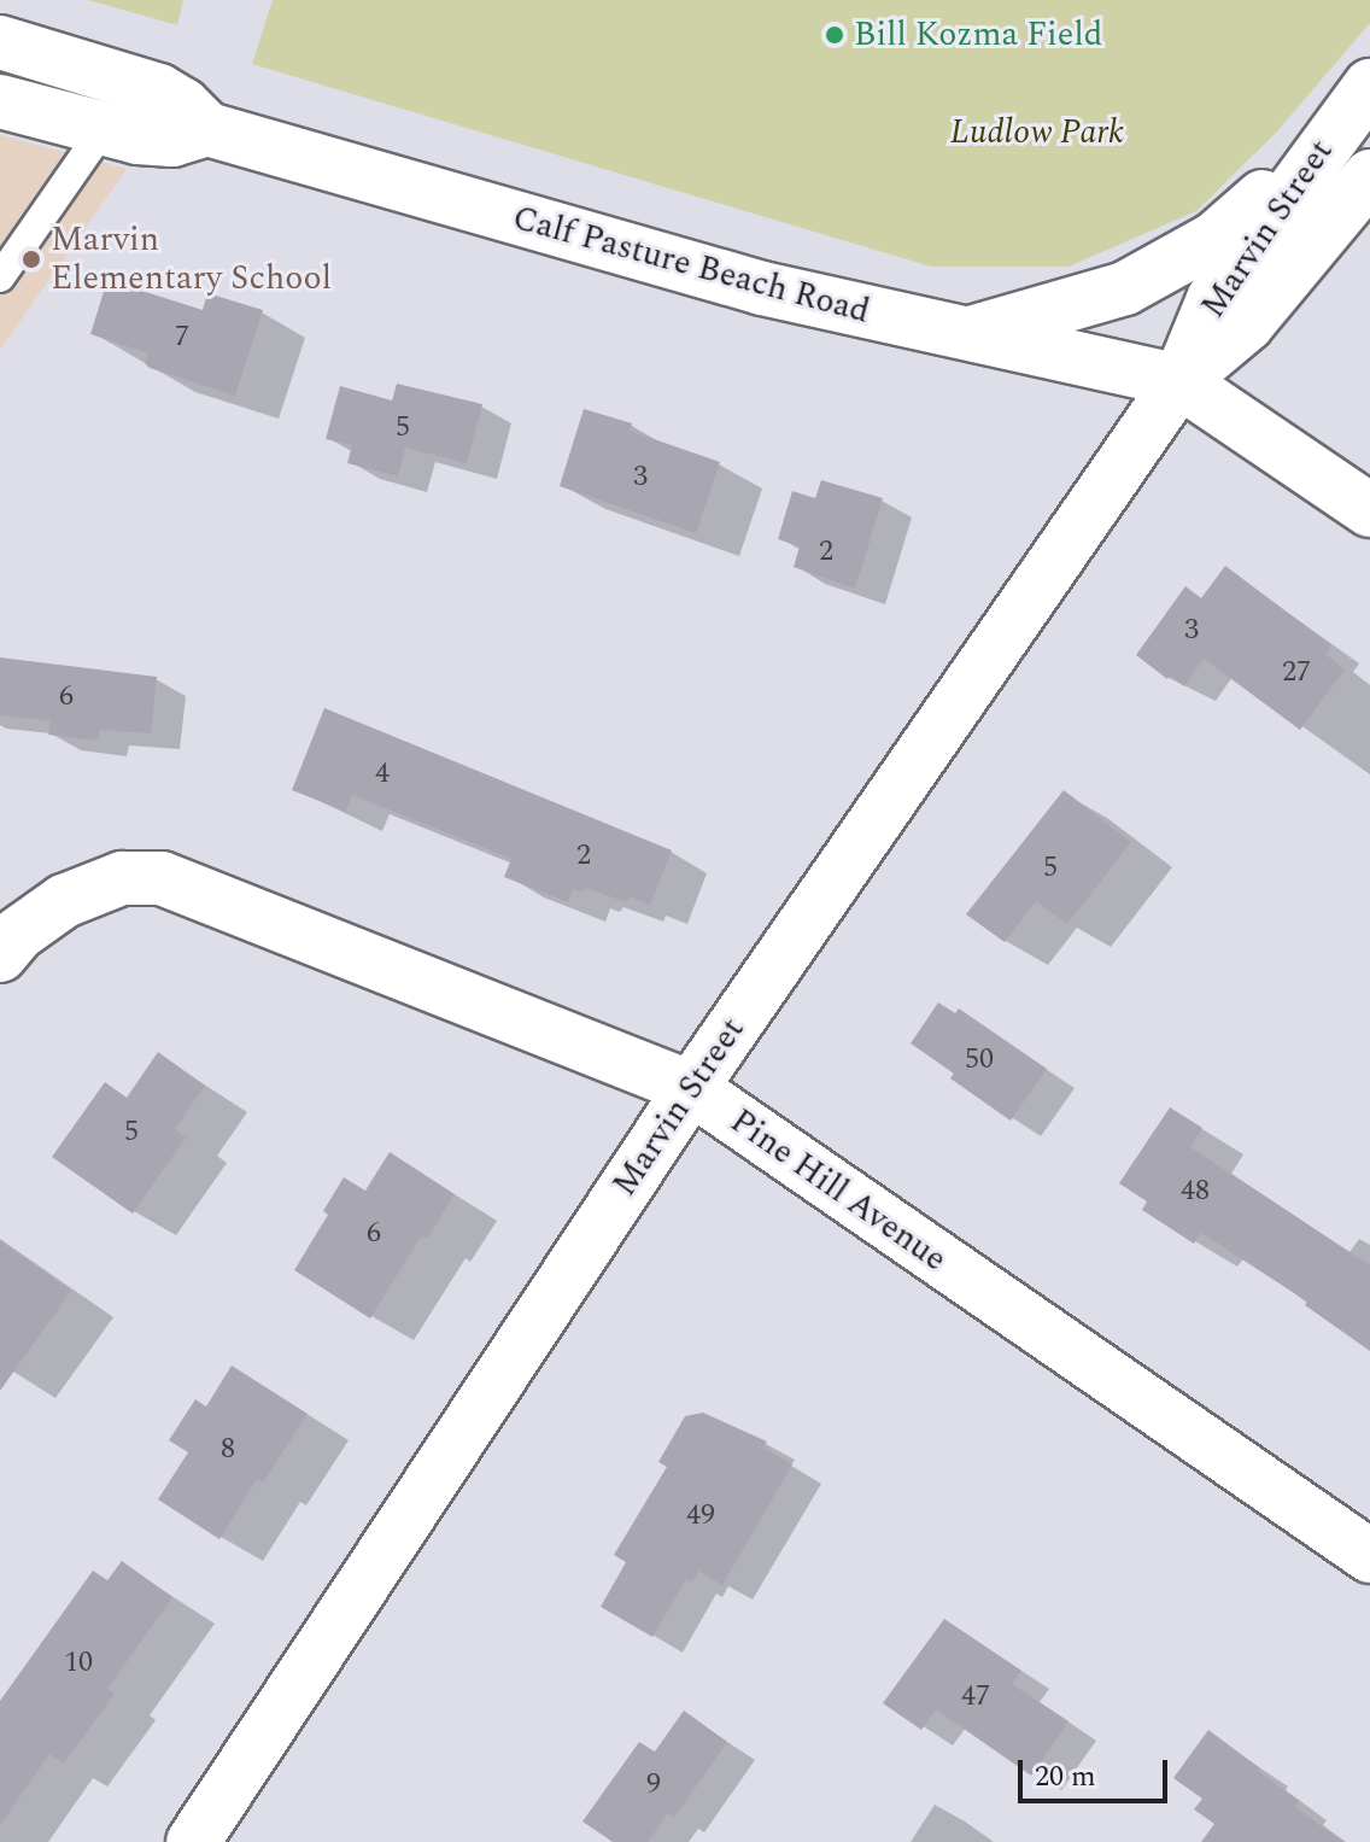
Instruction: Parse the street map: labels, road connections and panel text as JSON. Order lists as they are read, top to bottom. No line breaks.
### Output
{"streets":{"street":["Marvin Street","Calf Pasture Beach Road","Pine Hill Avenue"]},"crossings":[["Marvin Street","Calf Pasture Beach Road"],["Marvin Street","Pine Hill Avenue"]],"parks":["Ludlow Park"],"places":["Bill Kozma Field","Marvin Elementary School"],"house_numbers":["7","5","3","2","3","27","6","4","2","5","50","5","48","6","8","49","10","47","9"],"scale_bar":"20 m"}
